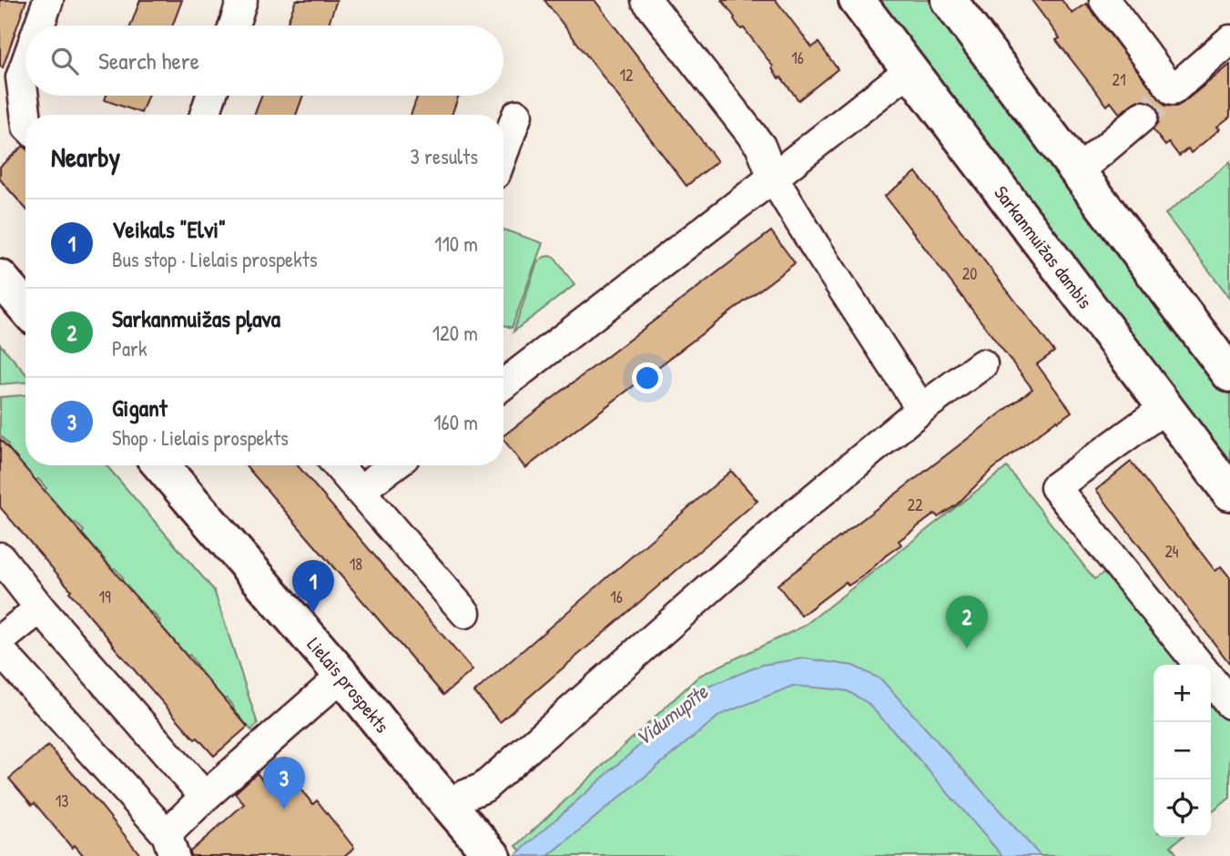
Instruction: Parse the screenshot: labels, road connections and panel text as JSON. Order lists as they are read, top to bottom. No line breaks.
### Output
{"streets":{"main road":["Sarkanmuižas dambis","Lielais prospekts"]},"water":["Vidumupīte"],"house_numbers":["16","12","21","20","22","24","18","19","16","13"],"page":{"search":"Search here","heading":["Nearby","3 results"],"list":[{"mark":"1","name":"Veikals \"Elvi\"","note":"Bus stop · Lielais prospekts","value":"110 m"},{"mark":"2","name":"Sarkanmuižas pļava","note":"Park","value":"120 m"},{"mark":"3","name":"Gigant","note":"Shop · Lielais prospekts","value":"160 m"}],"pins":["1","2","3"],"map_buttons":["+","−"]}}
